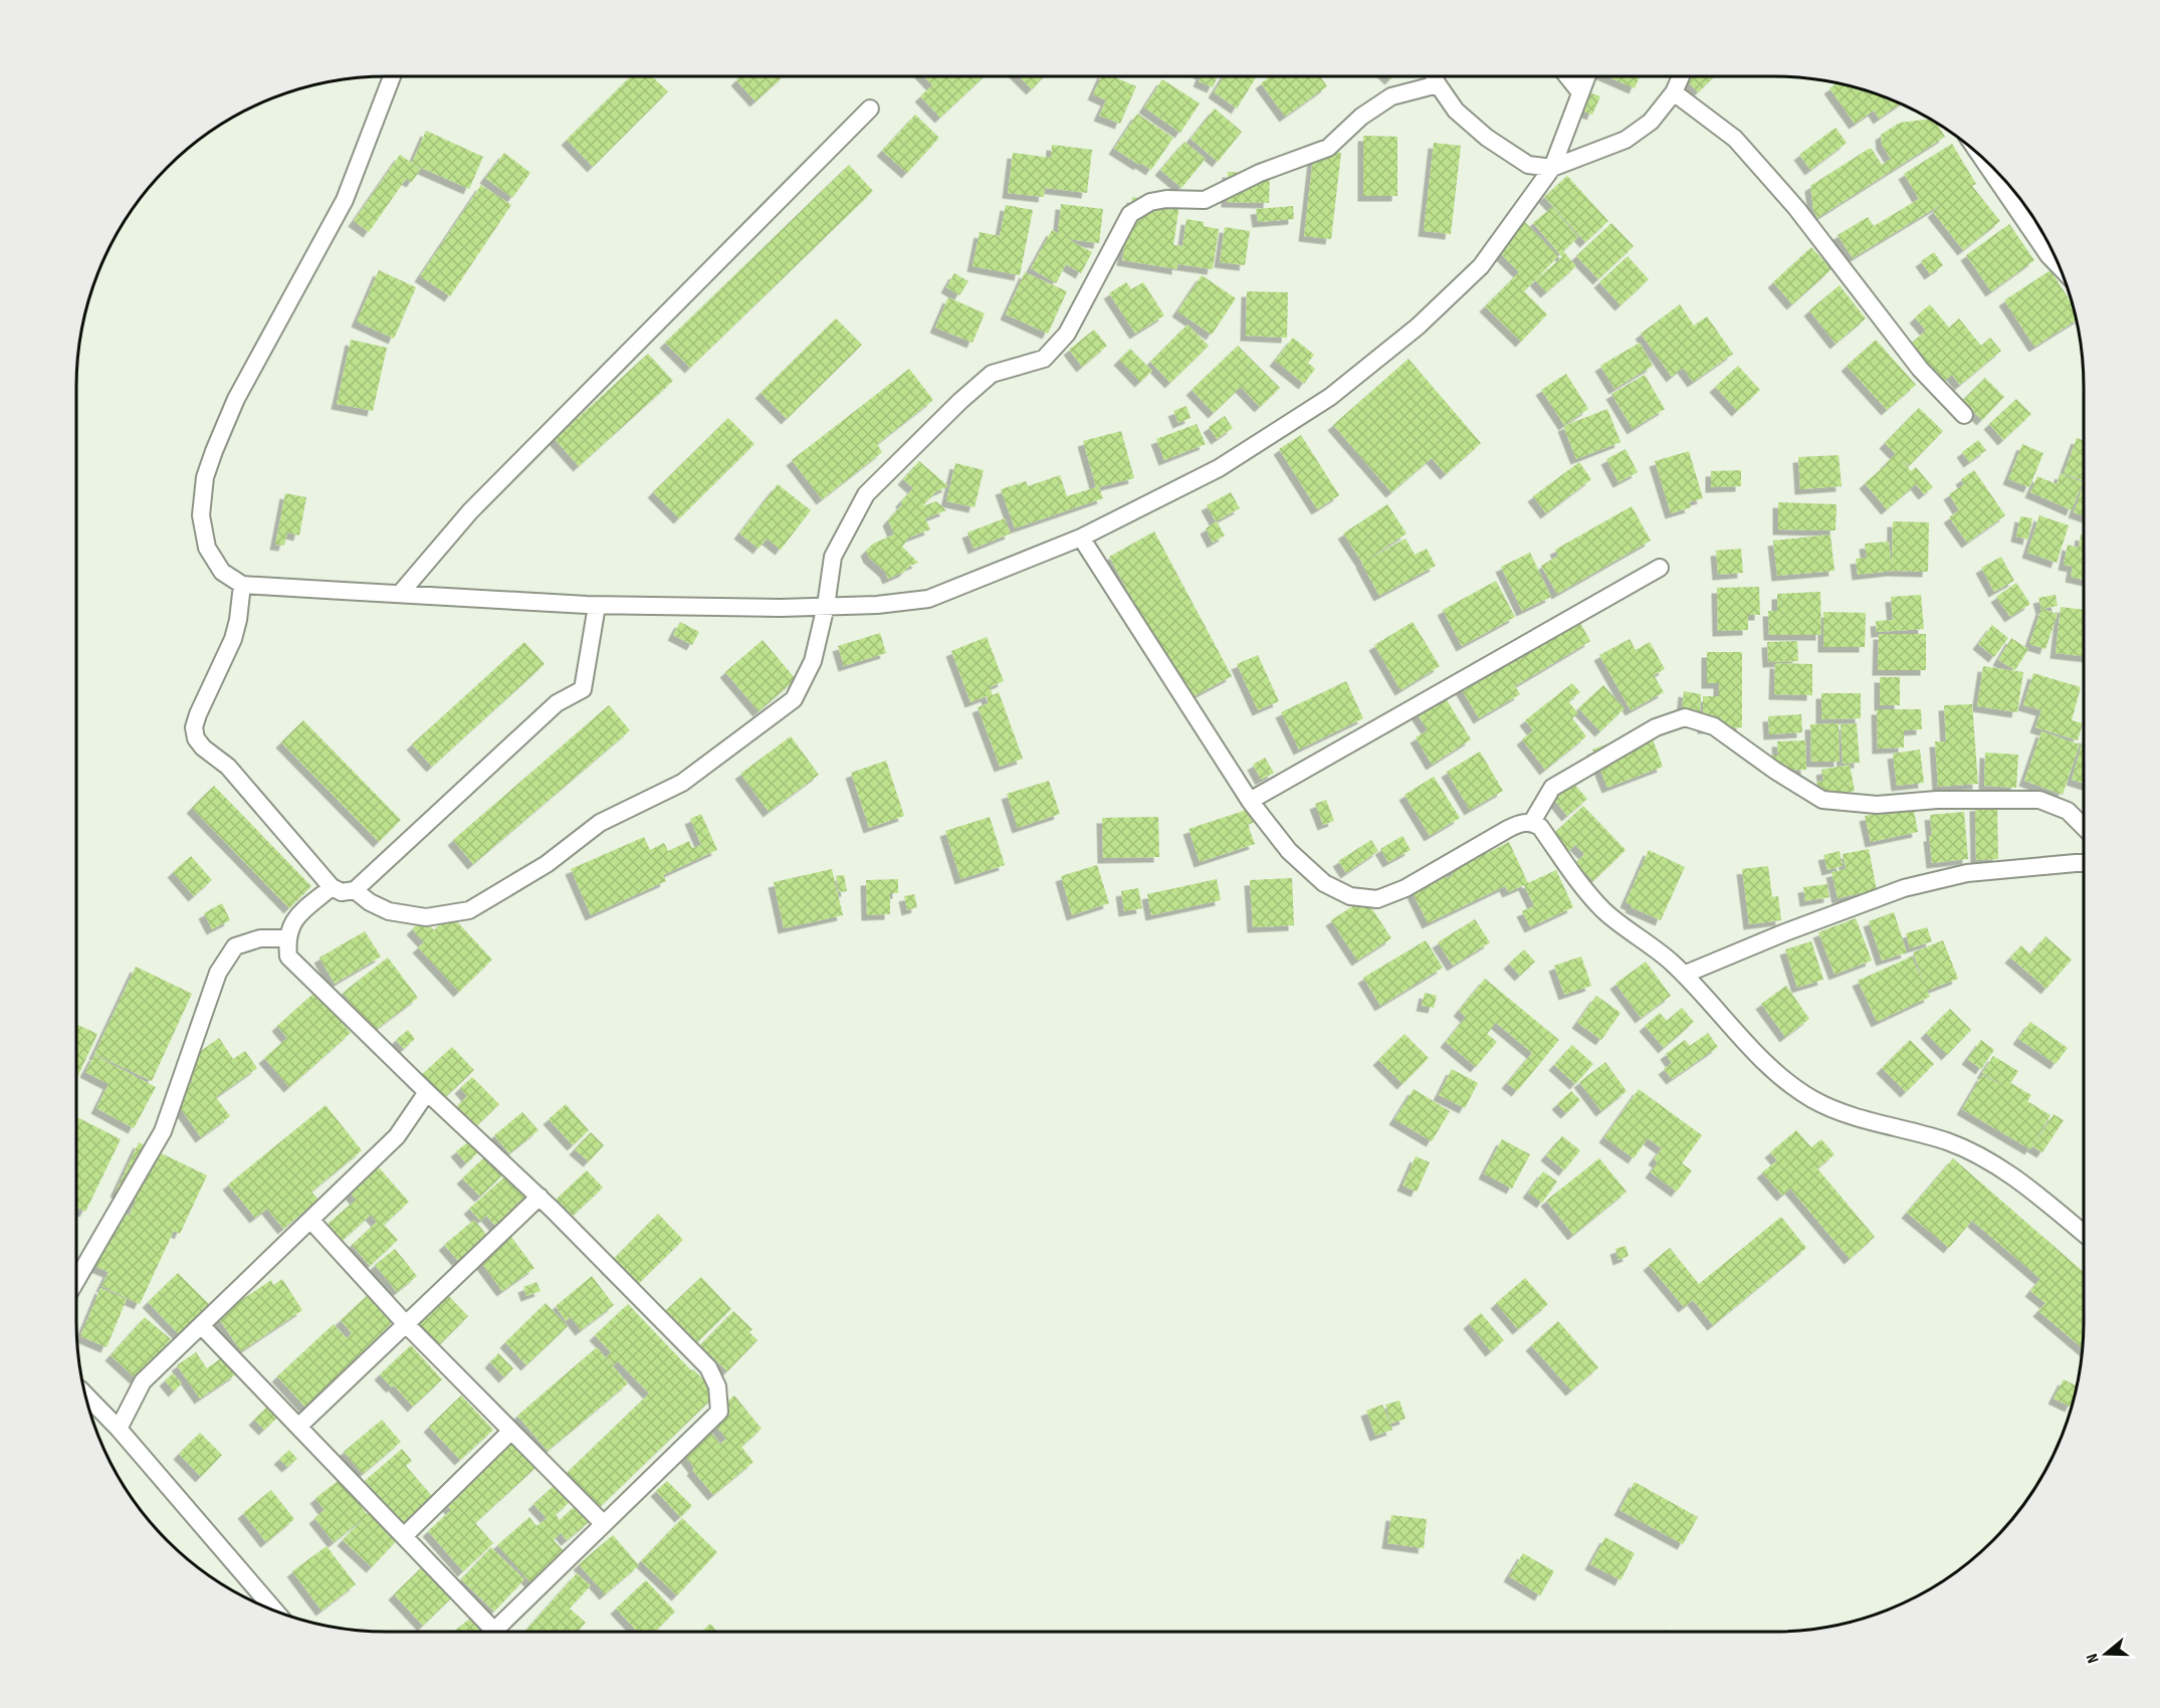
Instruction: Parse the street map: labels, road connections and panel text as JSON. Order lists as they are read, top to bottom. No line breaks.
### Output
{"north":"left"}
